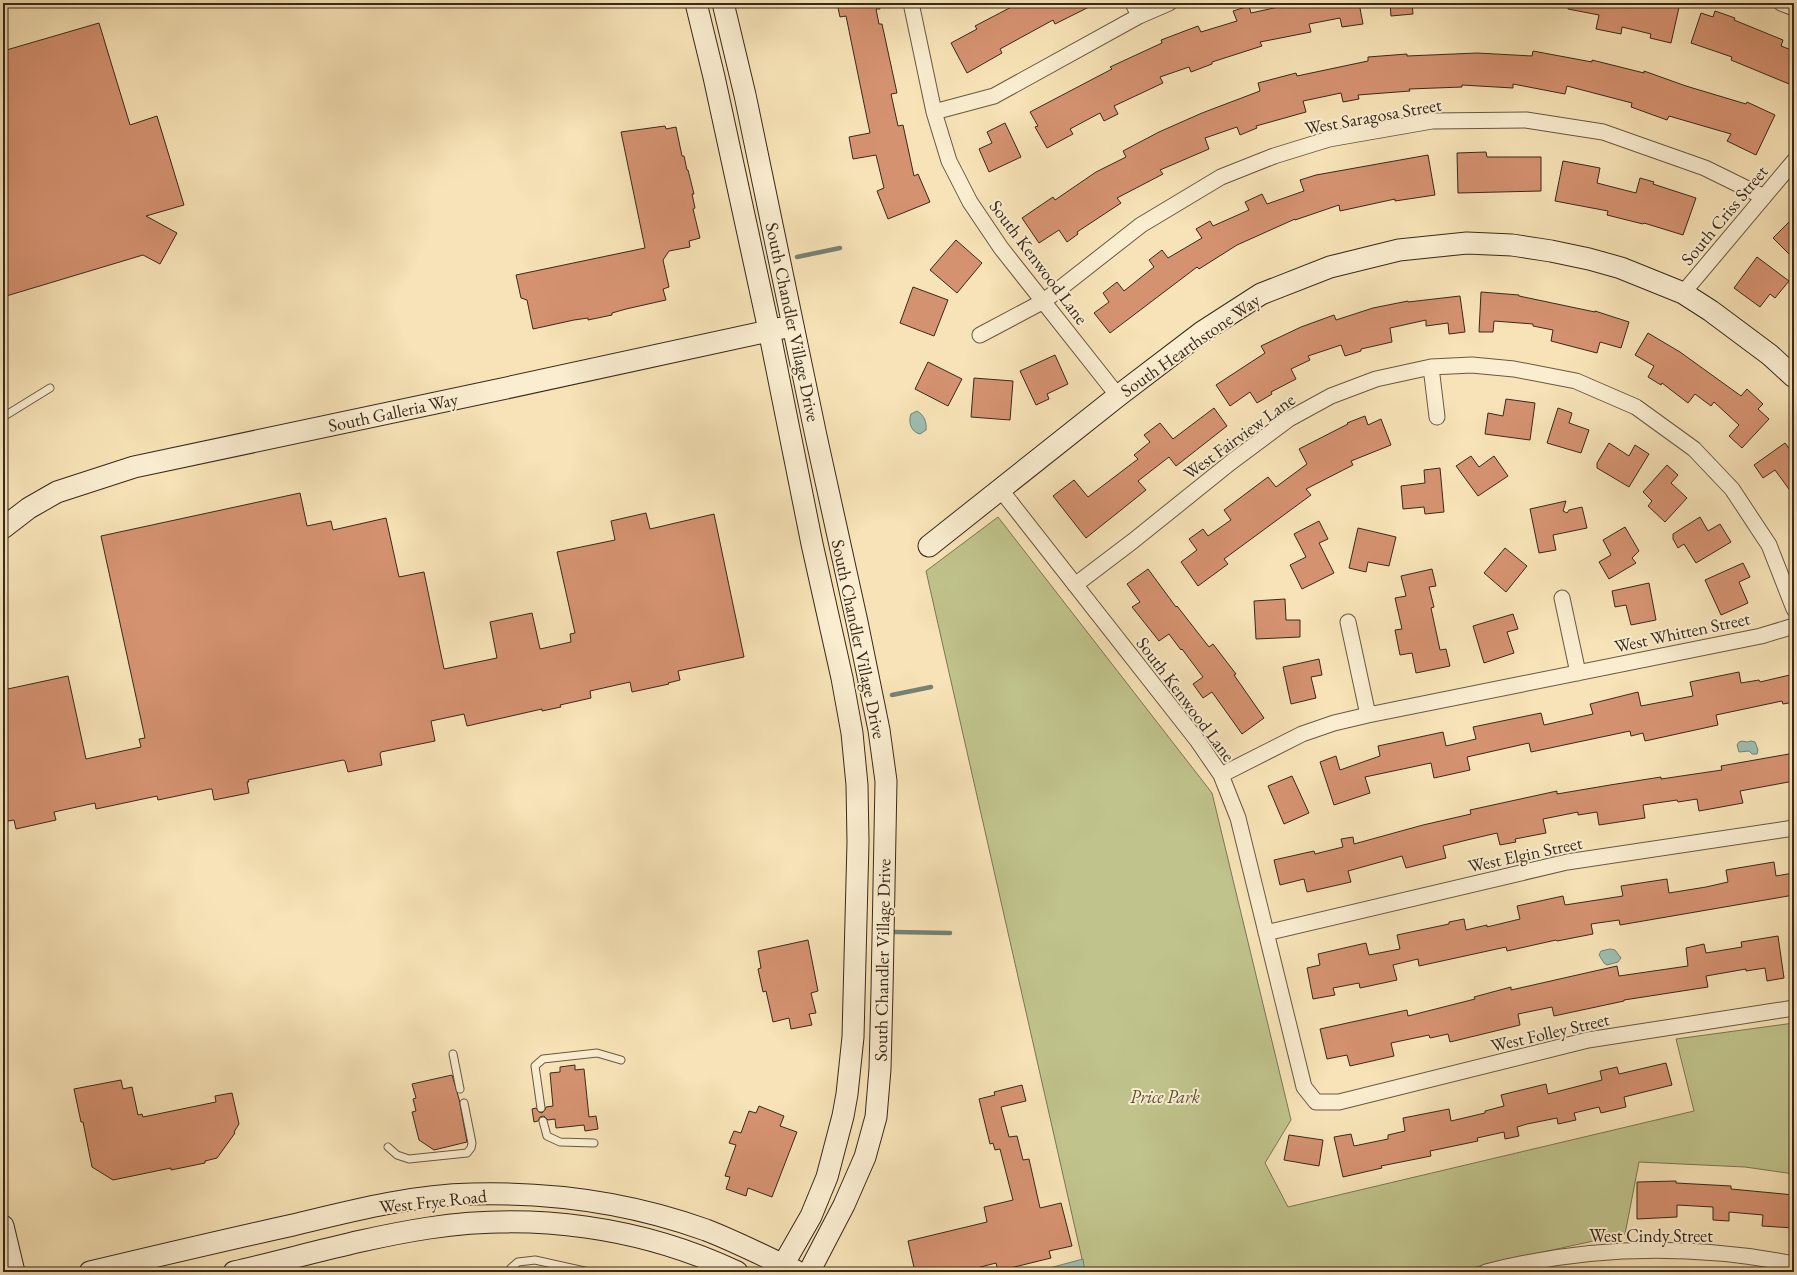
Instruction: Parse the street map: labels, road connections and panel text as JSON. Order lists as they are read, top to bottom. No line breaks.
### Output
{"streets":{"street":["West Saragosa Street","South Criss Street","South Kenwood Lane","South Chandler Village Drive","South Hearthstone Way","South Galleria Way","West Fairview Lane","West Whitten Street","West Elgin Street","West Folley Street","West Frye Road","West Cindy Street"]},"crossings":[["West Saragosa Street","South Criss Street"],["West Saragosa Street","South Kenwood Lane"],["South Criss Street","South Hearthstone Way"],["South Kenwood Lane","South Hearthstone Way"],["South Kenwood Lane","West Fairview Lane"],["South Kenwood Lane","West Whitten Street"],["South Kenwood Lane","West Elgin Street"],["South Kenwood Lane","West Folley Street"],["South Chandler Village Drive","South Galleria Way"],["South Chandler Village Drive","West Frye Road"]],"parks":["Price Park"]}
